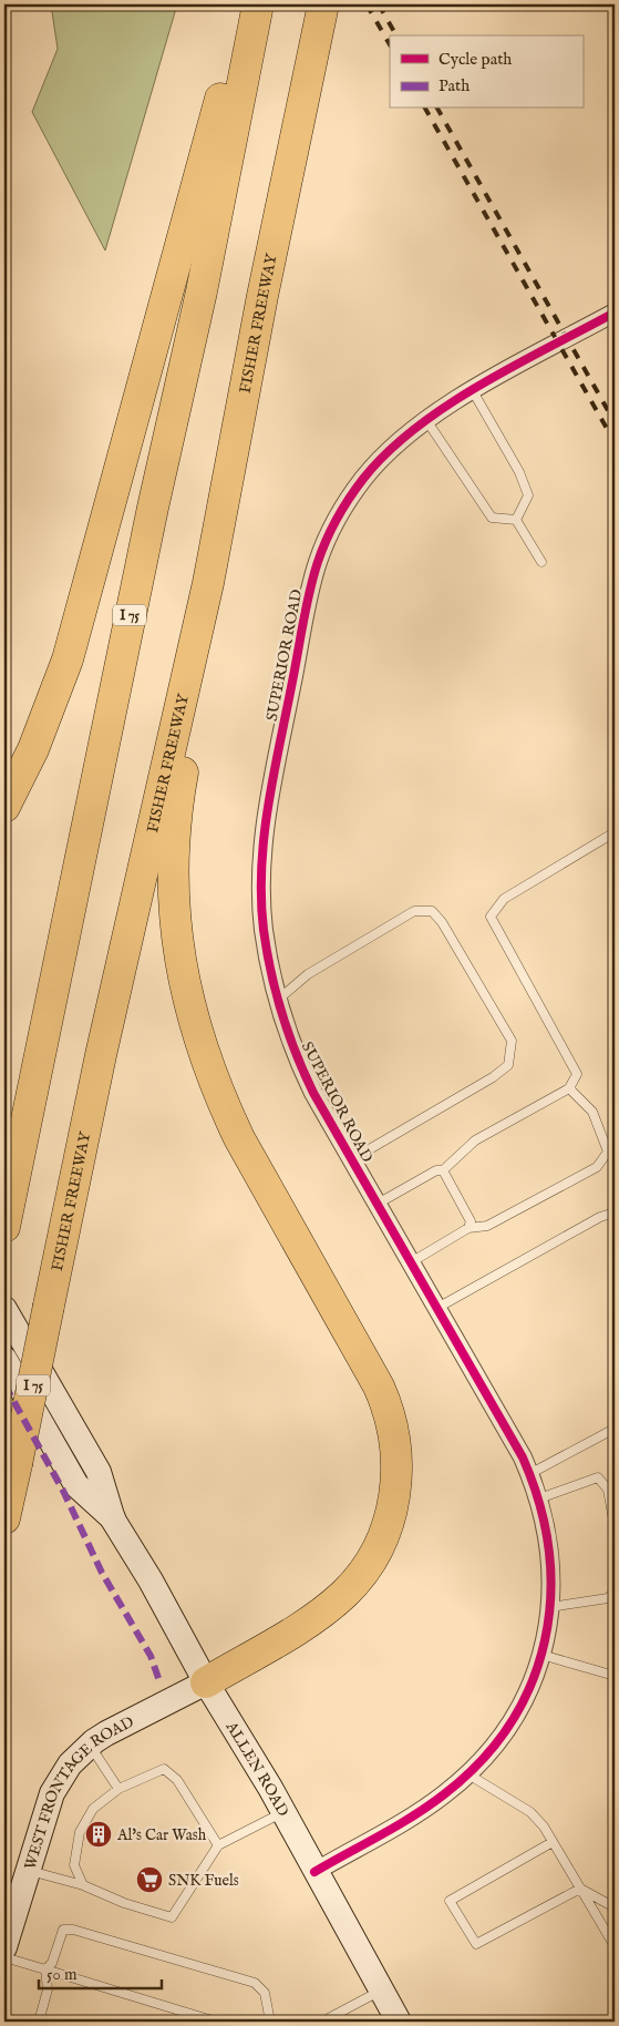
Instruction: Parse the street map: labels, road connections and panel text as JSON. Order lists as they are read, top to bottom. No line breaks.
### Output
{"streets":{"highway":["FISHER FREEWAY","I 75"],"main road":["ALLEN ROAD","WEST FRONTAGE ROAD"],"street":["SUPERIOR ROAD"]},"crossings":[["SUPERIOR ROAD","ALLEN ROAD"],["ALLEN ROAD","WEST FRONTAGE ROAD"]],"places":{"building":["Al's Car Wash"],"supermarket":["SNK Fuels"]},"legend":["Cycle path","Path"],"scale_bar":"50 m"}
